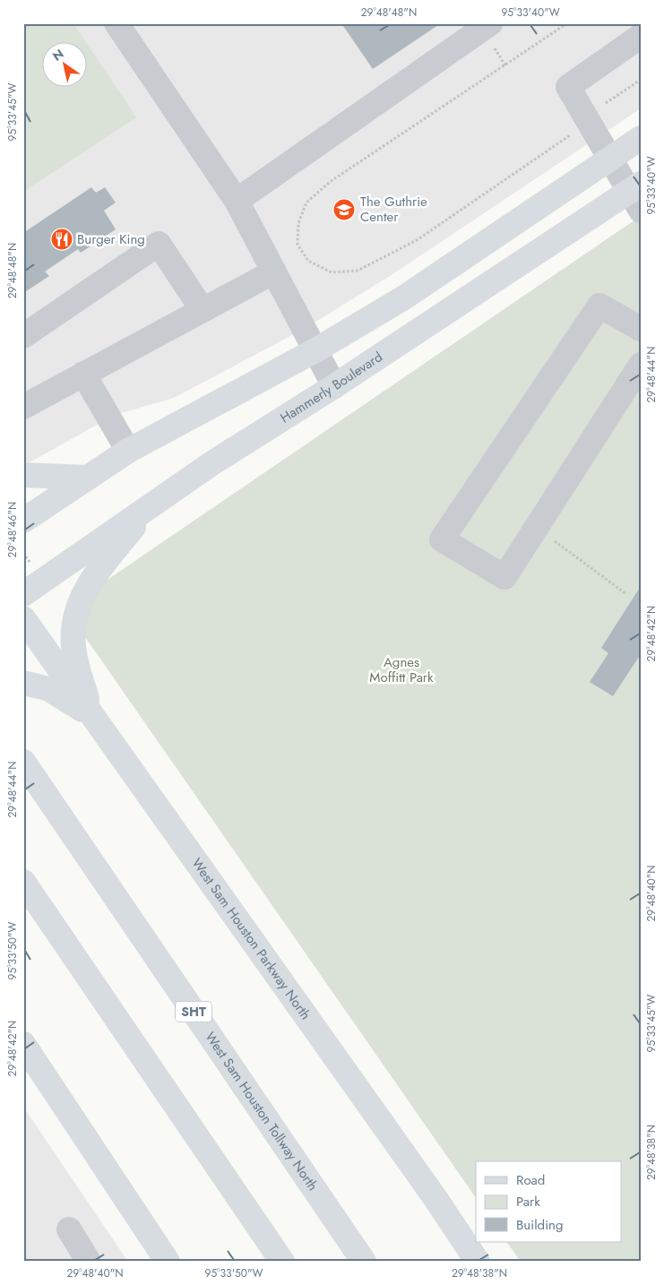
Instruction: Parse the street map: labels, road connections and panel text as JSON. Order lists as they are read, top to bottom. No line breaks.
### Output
{"streets":{"main road":["Hammerly Boulevard","West Sam Houston Parkway North","SHT","West Sam Houston Tollway North"]},"parks":["Agnes Moffitt Park"],"places":{"school or university":["The Guthrie Center"],"restaurant":["Burger King"]},"legend":["Road","Park","Building"],"north":"top left","coordinates":["29°48'48\"N","95°33'40\"W","95°33'45\"W","29°48'44\"N","29°48'46\"N","29°48'42\"N","29°48'40\"N","95°33'50\"W","29°48'38\"N"]}
